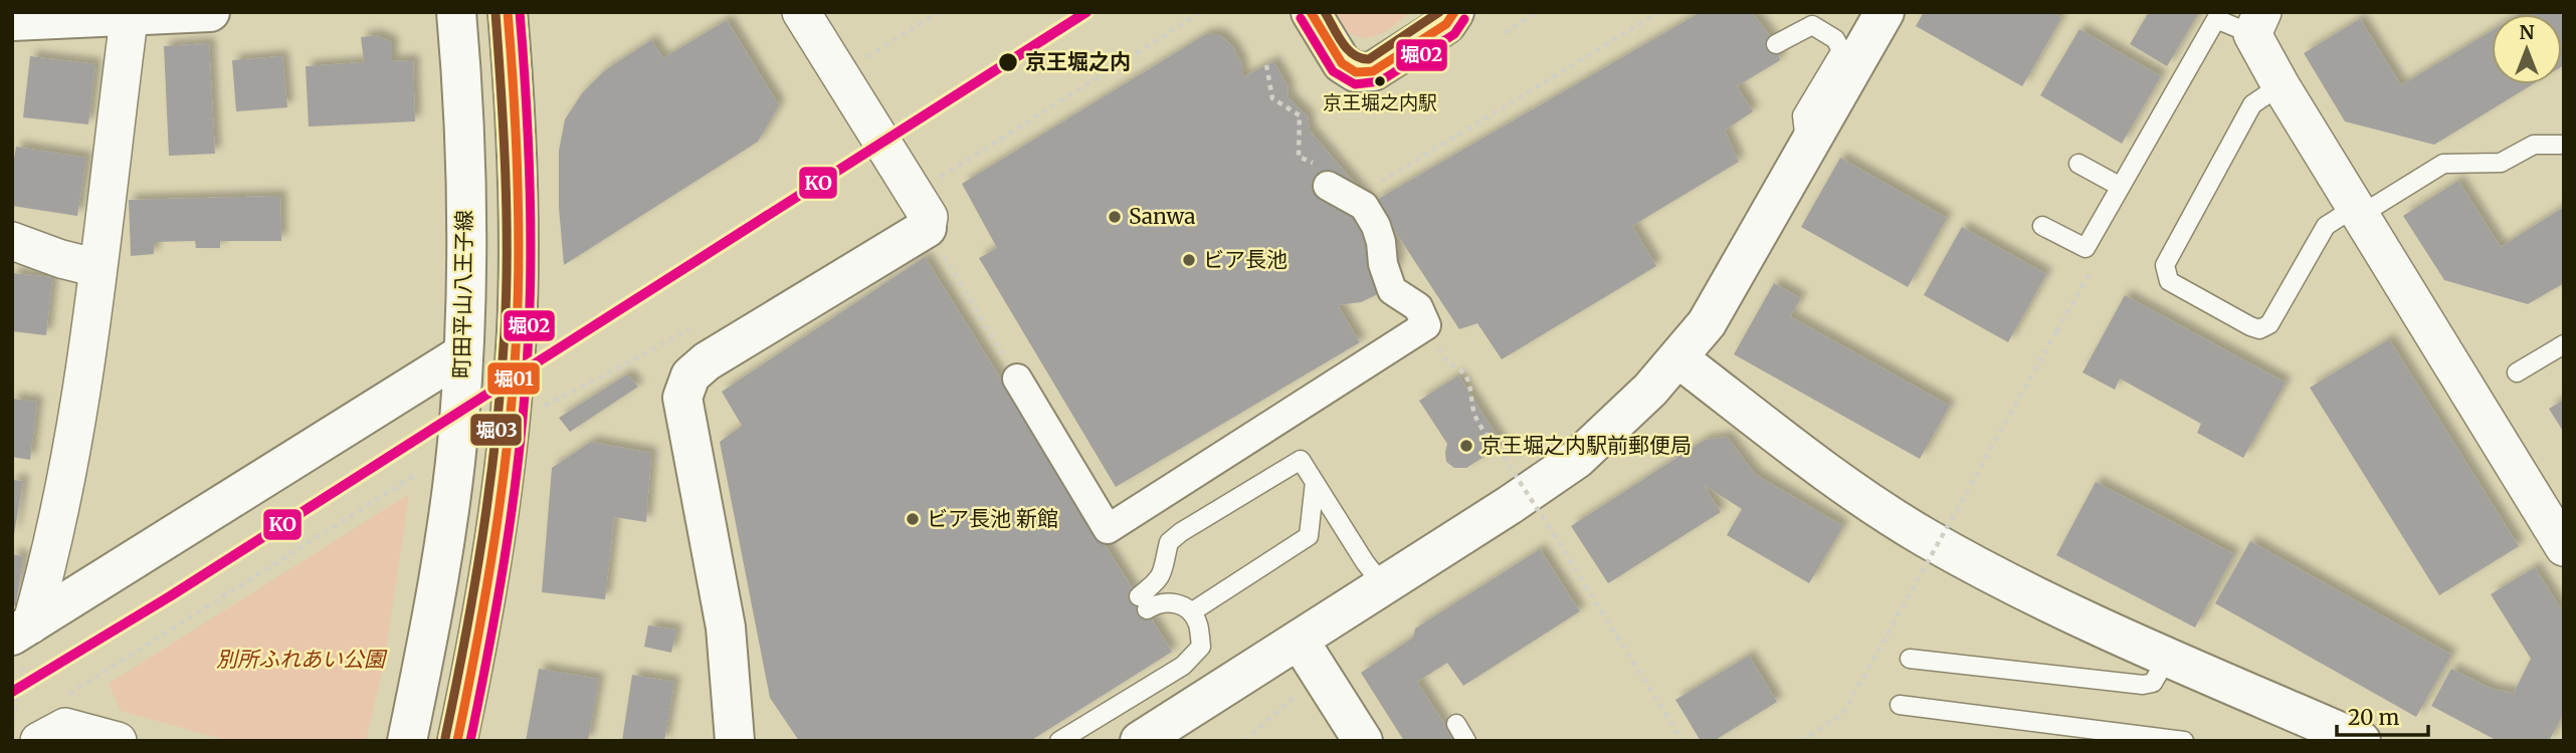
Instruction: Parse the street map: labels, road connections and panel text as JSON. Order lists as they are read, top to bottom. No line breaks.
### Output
{"streets":{"street":["町田平山八王子線"]},"parks":["別所ふれあい公園"],"places":["京王堀之内","京王堀之内駅","Sanwa","ビア長池","京王堀之内駅前郵便局","ビア長池 新館"],"lines":["transit line KO","transit line 堀01","transit line 堀02","transit line 堀03"],"scale_bar":"20 m","north":"top"}
